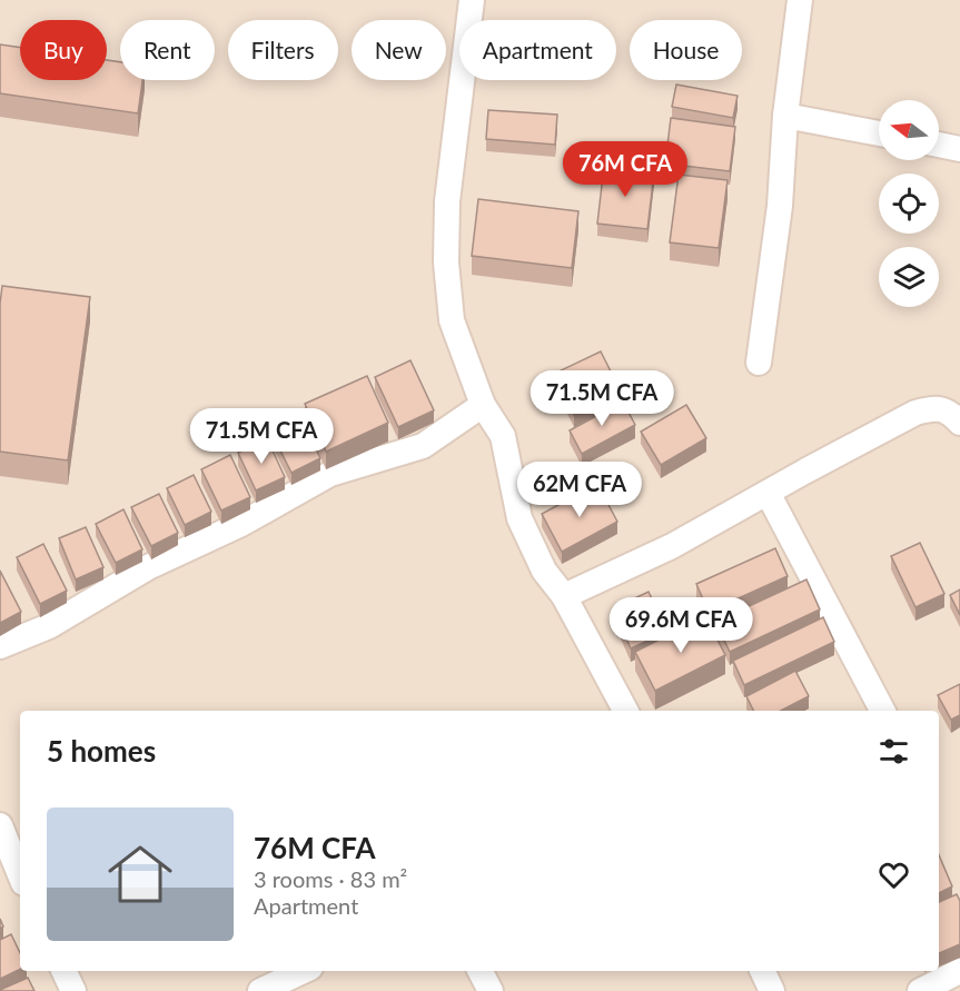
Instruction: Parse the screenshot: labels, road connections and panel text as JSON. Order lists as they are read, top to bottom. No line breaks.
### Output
{"north":"left","page":{"chip":["Buy","Rent","Filters","New","Apartment","House"],"price":["76M CFA","71.5M CFA","71.5M CFA","62M CFA","69.6M CFA"],"heading":"5 homes","list":[{"name":"76M CFA","note":"3 rooms · 83 m² · Apartment"}]}}
